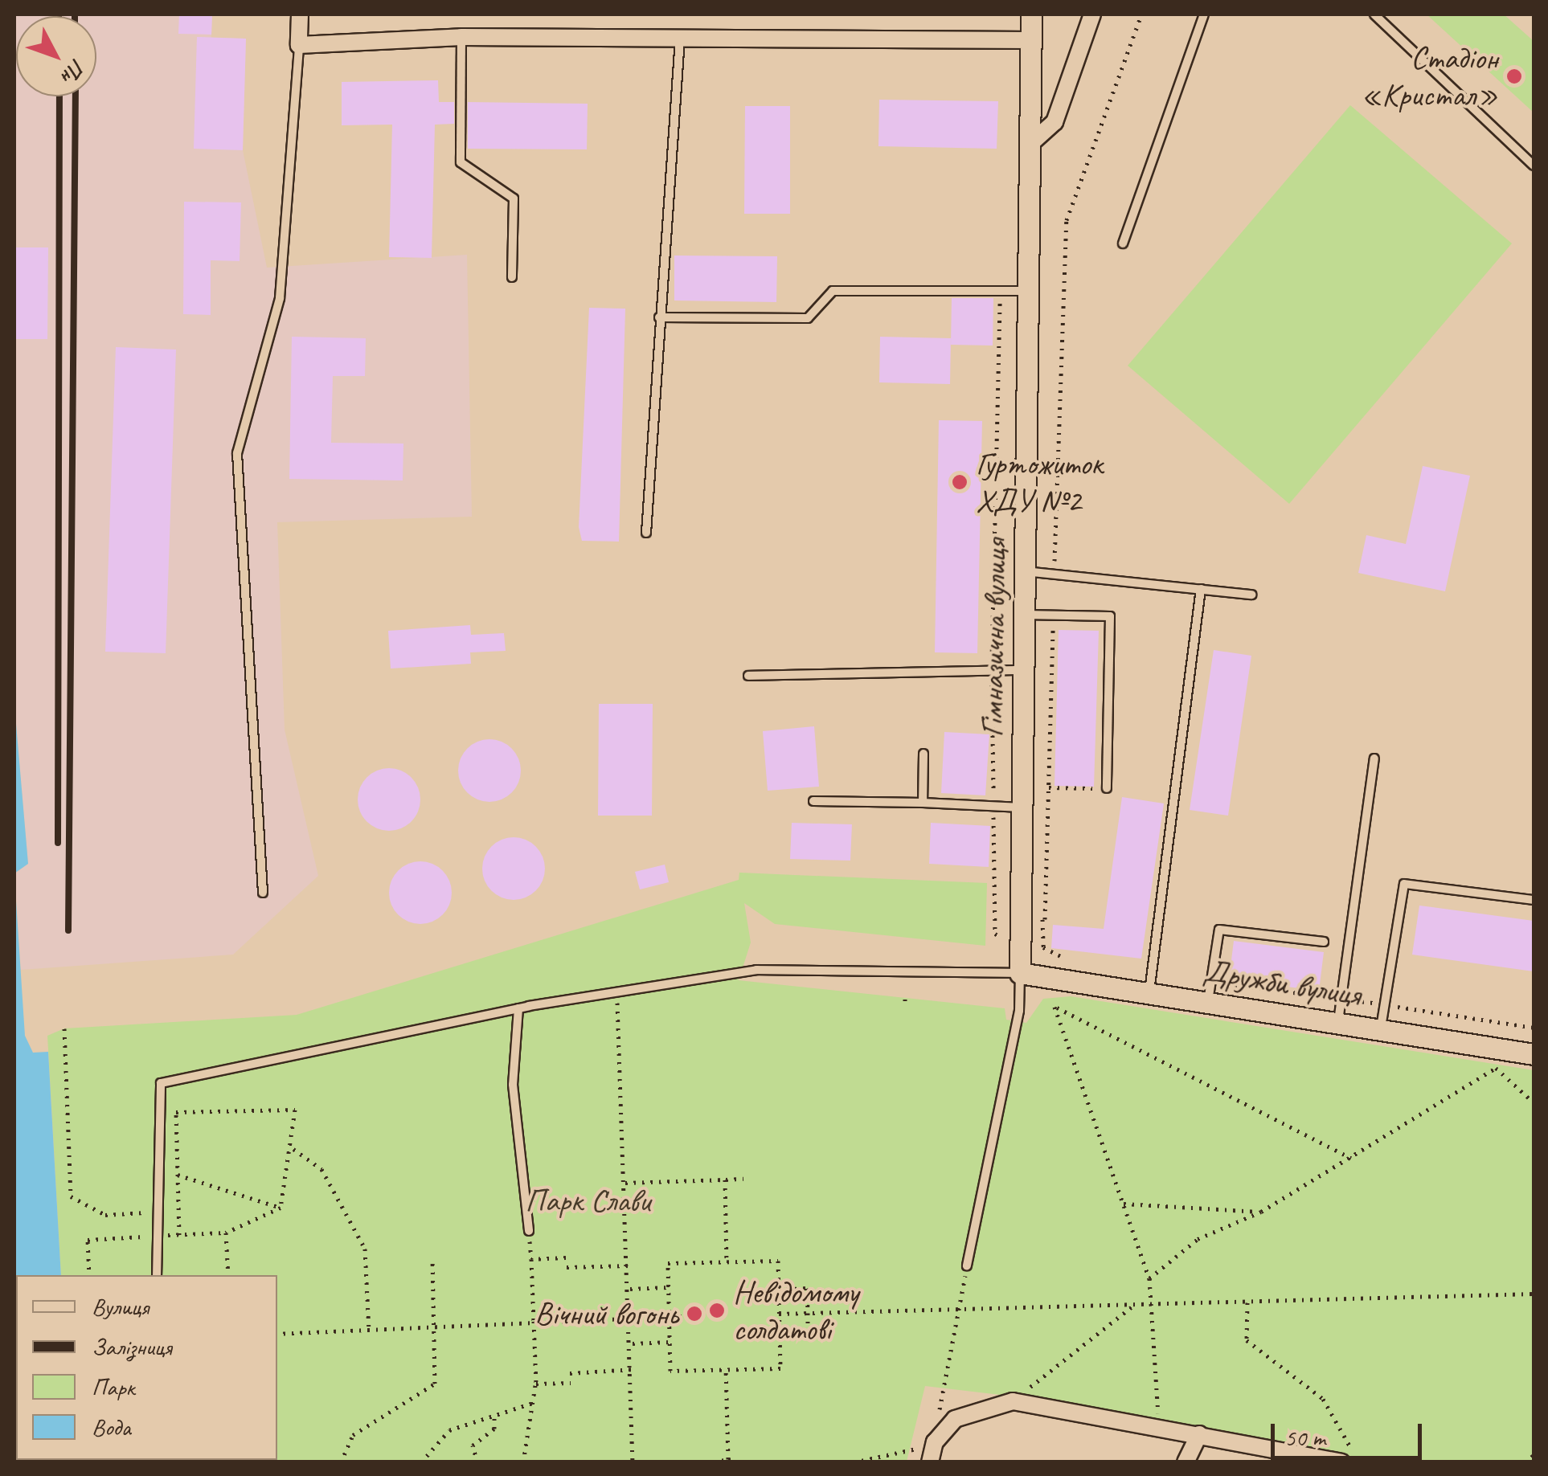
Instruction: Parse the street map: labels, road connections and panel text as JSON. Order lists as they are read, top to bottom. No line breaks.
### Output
{"streets":{"street":["Гімназична вулиця","Дружби вулиця"]},"crossings":[["Гімназична вулиця","Дружби вулиця"]],"parks":["Парк Слави"],"places":["Стадіон «Кристал»","Гуртожиток ХДУ №2","Невідомому солдатові","Вічний вогонь"],"legend":["Вулиця","Залізниця","Парк","Вода"],"scale_bar":"50 m","north":"bottom right"}
